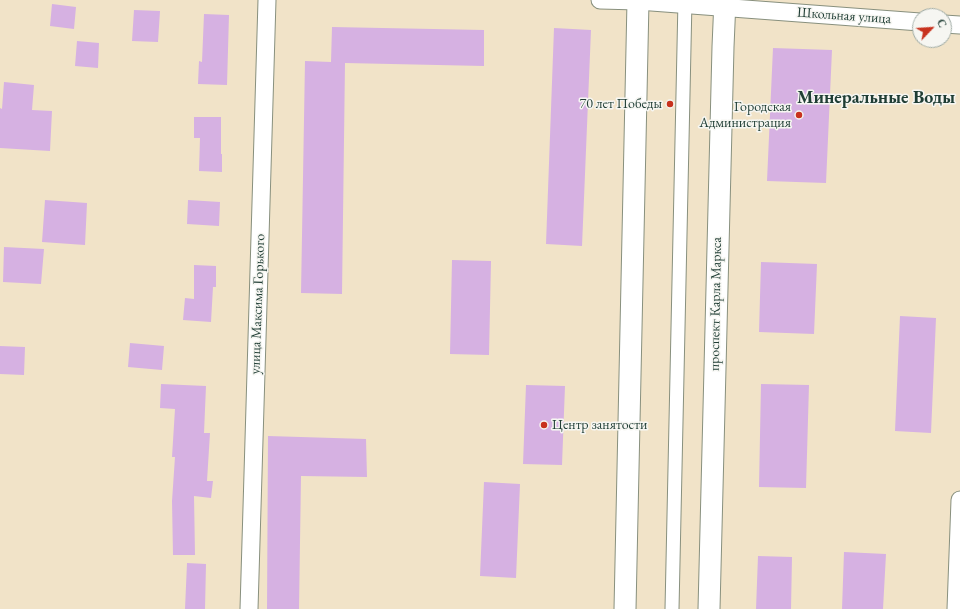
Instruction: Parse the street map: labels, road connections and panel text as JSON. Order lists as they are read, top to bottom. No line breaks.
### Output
{"streets":{"street":["Школьная улица","улица Максима Горького","проспект Карла Маркса"]},"crossings":[["Школьная улица","проспект Карла Маркса"]],"districts":["Минеральные Воды"],"places":["70 лет Победы","Городская Администрация","Центр занятости"],"north":"top right"}
